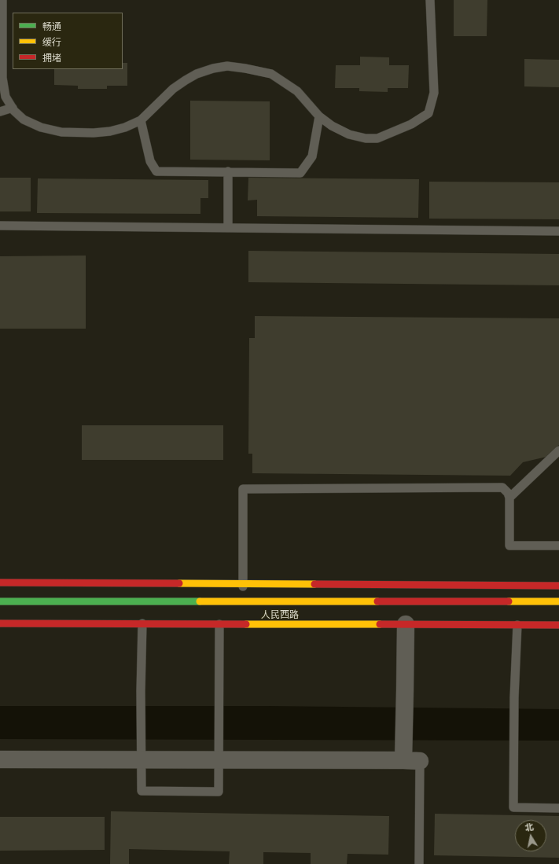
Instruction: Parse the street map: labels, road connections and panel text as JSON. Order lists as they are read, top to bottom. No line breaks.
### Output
{"streets":{"main road":["人民西路"]},"legend":["畅通","缓行","拥堵"],"north":"top"}
